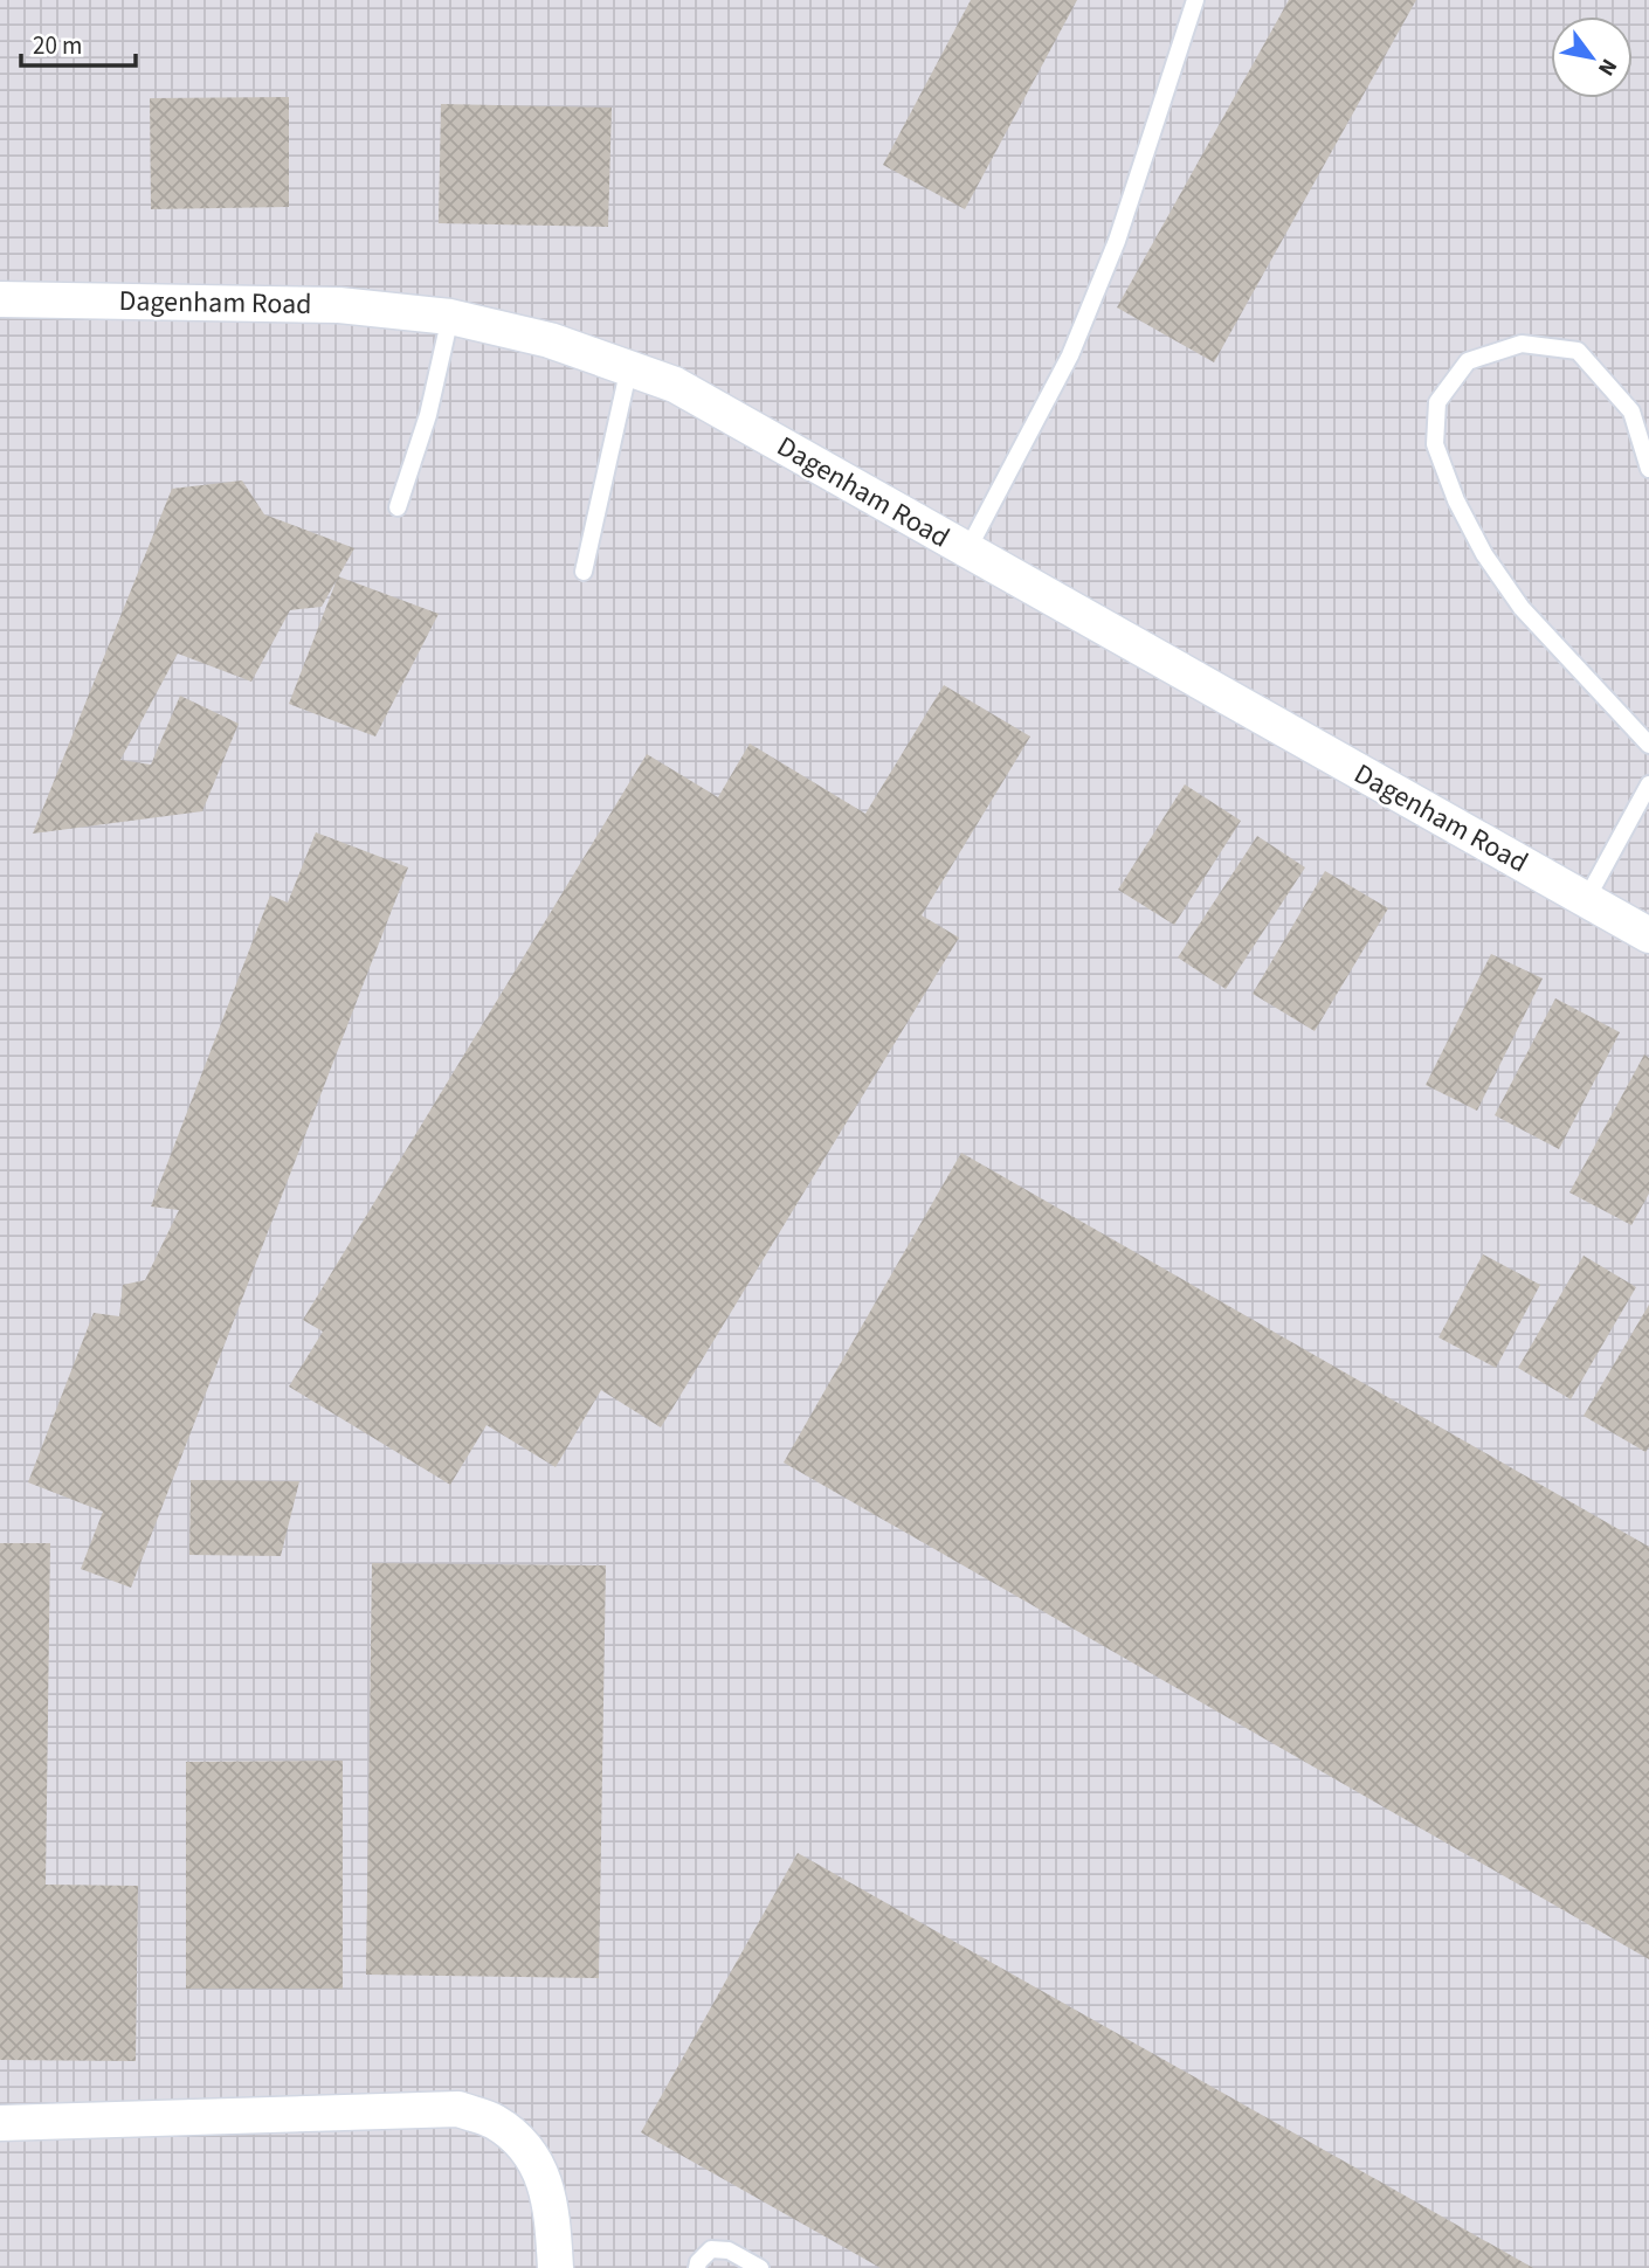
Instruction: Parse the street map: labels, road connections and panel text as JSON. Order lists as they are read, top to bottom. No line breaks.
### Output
{"streets":{"street":["Dagenham Road"]},"scale_bar":"20 m","north":"bottom right"}
